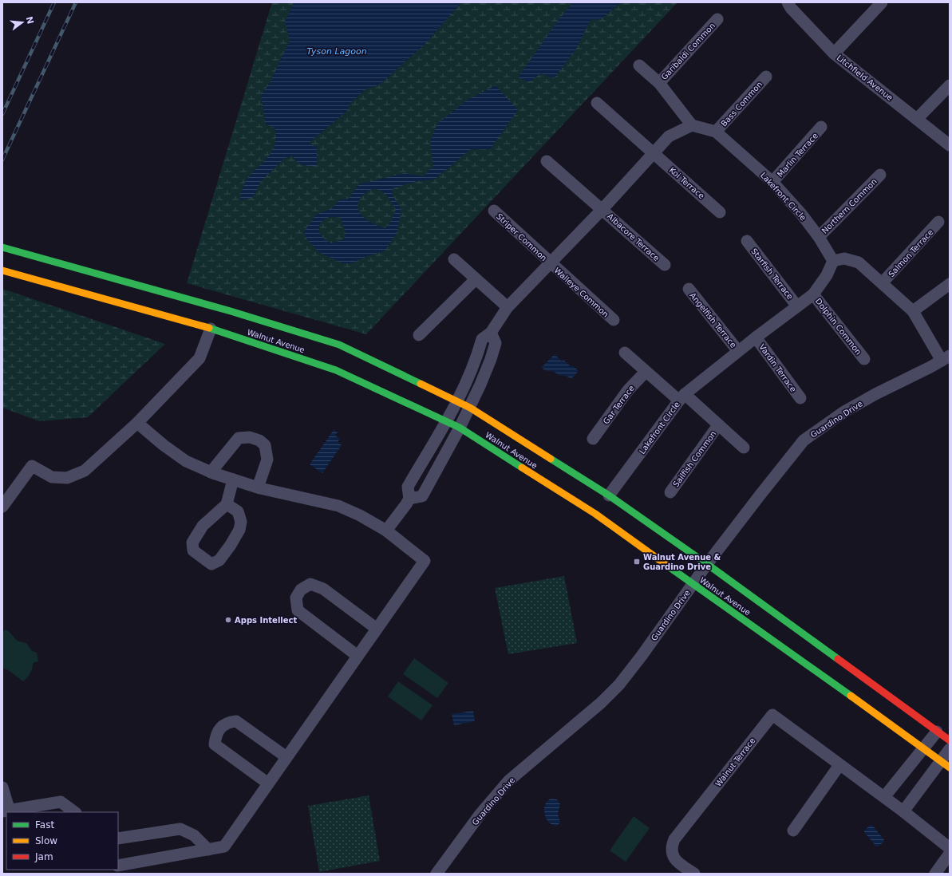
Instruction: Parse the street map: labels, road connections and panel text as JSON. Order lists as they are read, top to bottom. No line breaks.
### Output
{"streets":{"main road":["Walnut Avenue"],"street":["Garibaldi Common","Litchfield Avenue","Bass Common","Marlin Terrace","Koi Terrace","Lakefront Circle","Northern Common","Striper Common","Albacore Terrace","Salmon Terrace","Starfish Terrace","Walleye Common","Angelfish Terrace","Dolphin Common","Vardin Terrace","Gar Terrace","Guardino Drive","Sailfish Common","Walnut Terrace"]},"crossings":[["Garibaldi Common","Lakefront Circle"],["Bass Common","Lakefront Circle"],["Marlin Terrace","Lakefront Circle"],["Lakefront Circle","Northern Common"],["Lakefront Circle","Starfish Terrace"],["Lakefront Circle","Angelfish Terrace"],["Lakefront Circle","Dolphin Common"],["Lakefront Circle","Walnut Avenue"],["Lakefront Circle","Vardin Terrace"],["Lakefront Circle","Sailfish Common"],["Striper Common","Walleye Common"],["Walnut Avenue","Guardino Drive"]],"water":["Tyson Lagoon"],"places":{"transit":["Walnut Avenue & Guardino Drive"],"other":["Apps Intellect"]},"legend":["Fast","Slow","Jam"],"north":"right"}
